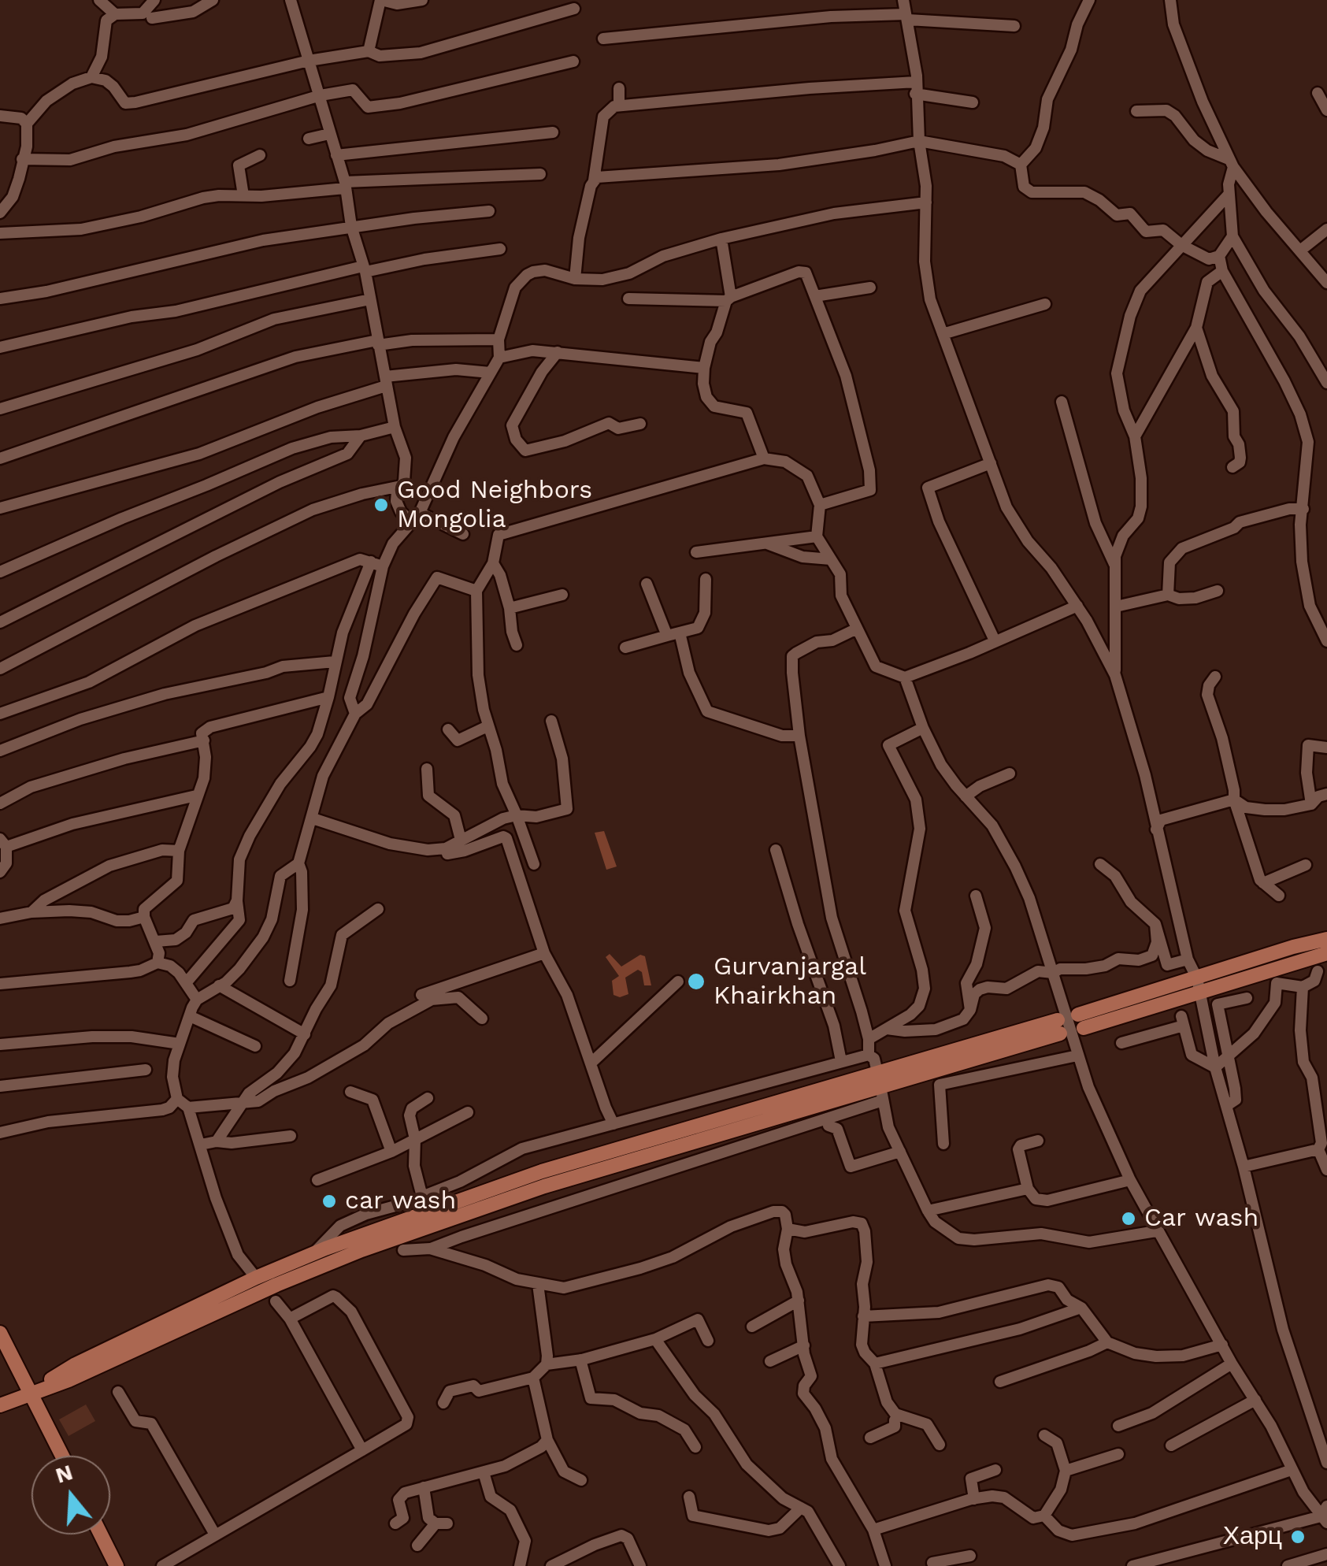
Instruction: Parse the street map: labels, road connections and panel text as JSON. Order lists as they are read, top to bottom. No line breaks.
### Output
{"places":["Good Neighbors Mongolia","Gurvanjargal Khairkhan","car wash","Car wash","Харц"],"north":"top"}
